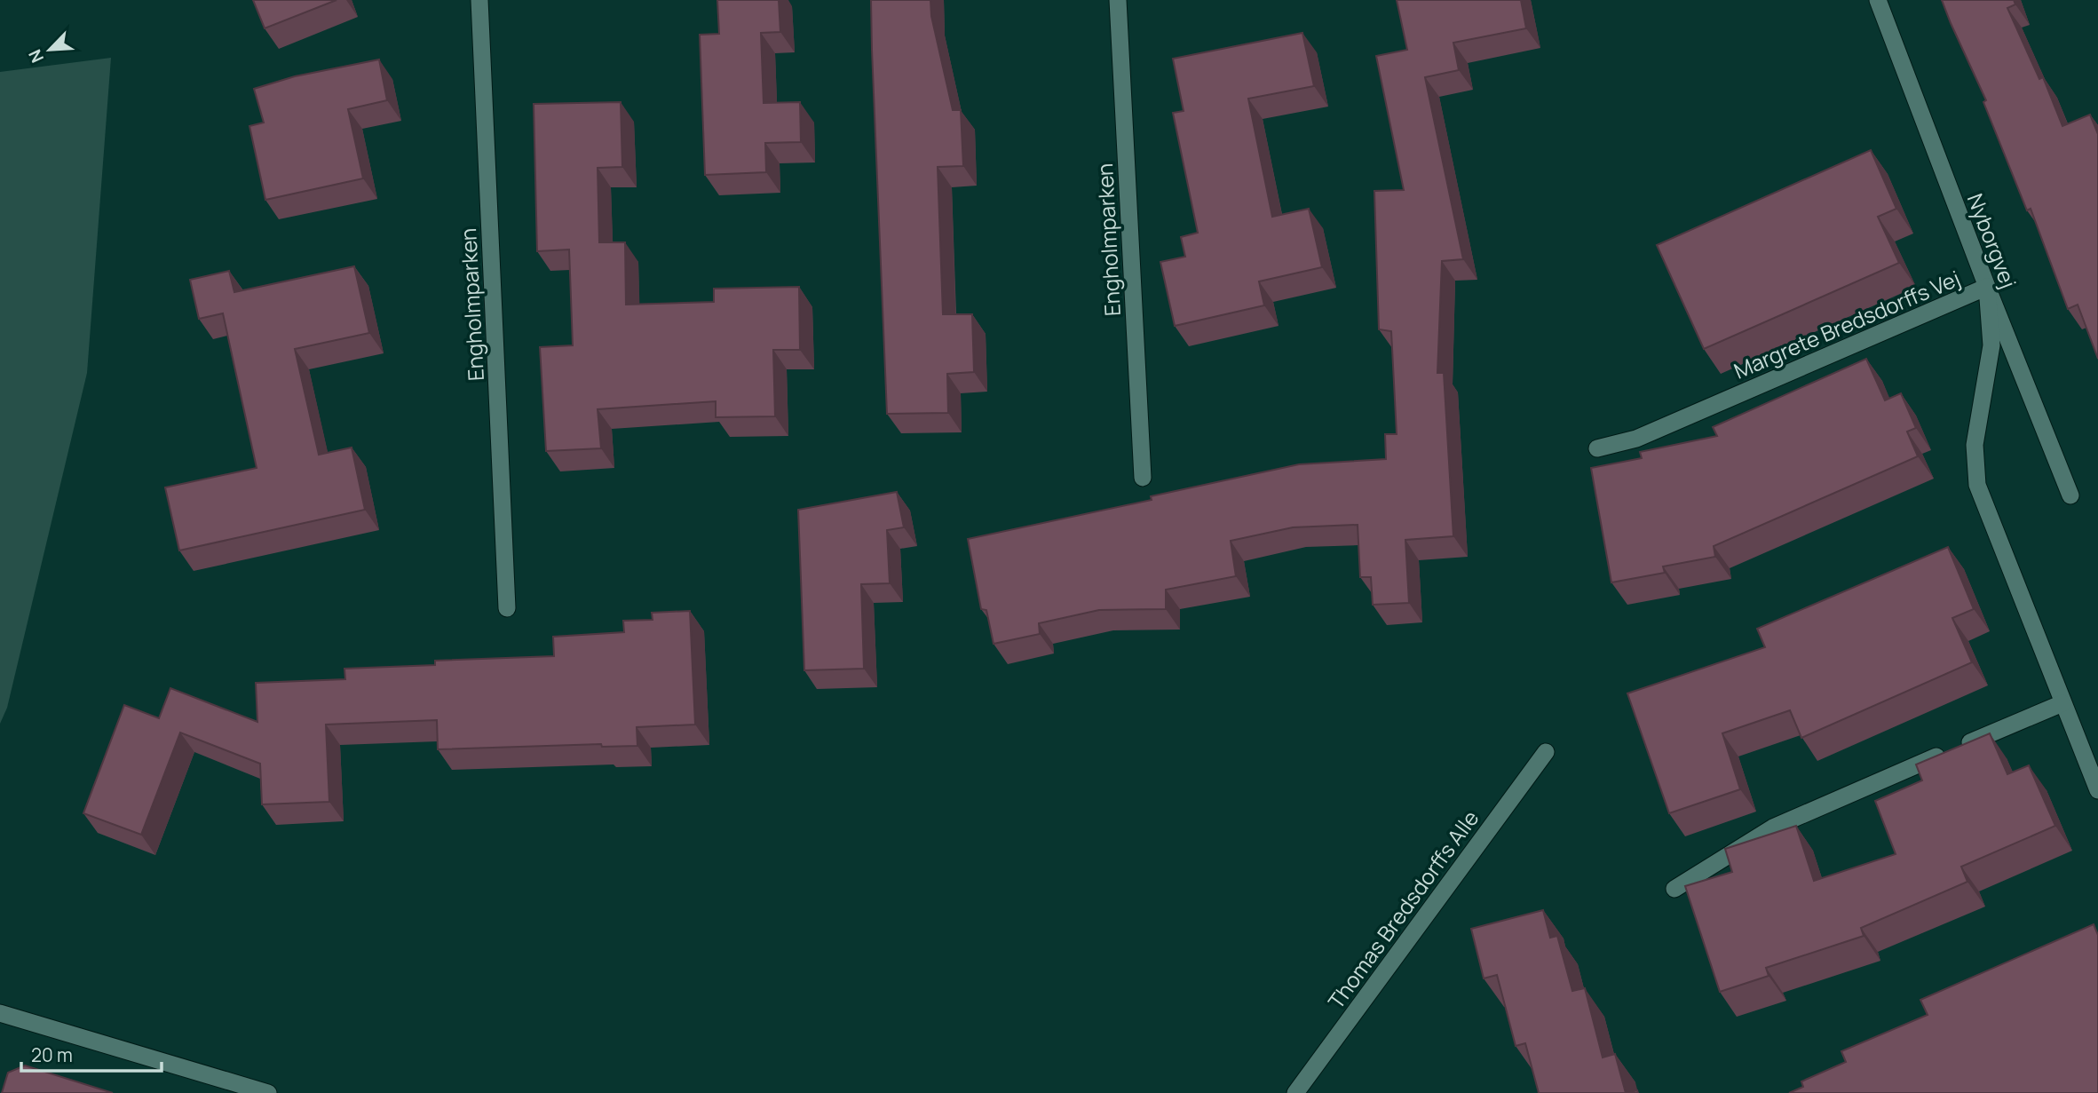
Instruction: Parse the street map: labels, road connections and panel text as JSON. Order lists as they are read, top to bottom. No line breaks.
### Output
{"streets":{"street":["Engholmparken","Nyborgvej","Margrete Bredsdorffs Vej","Thomas Bredsdorffs Alle"]},"crossings":[["Nyborgvej","Margrete Bredsdorffs Vej"]],"scale_bar":"20 m","north":"bottom left"}
